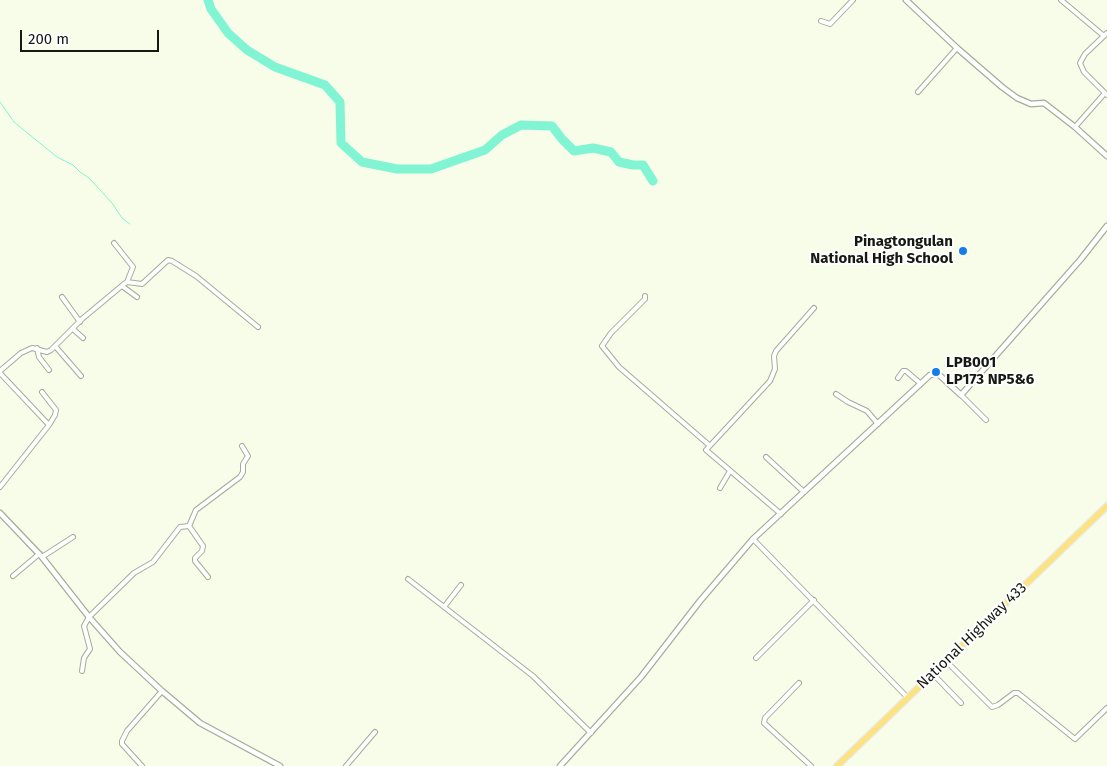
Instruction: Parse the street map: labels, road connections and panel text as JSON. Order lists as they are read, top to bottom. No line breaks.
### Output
{"streets":{"main road":["National Highway 433"]},"places":["Pinagtongulan National High School","LPB001 LP173 NP5&6"],"scale_bar":"200 m"}
